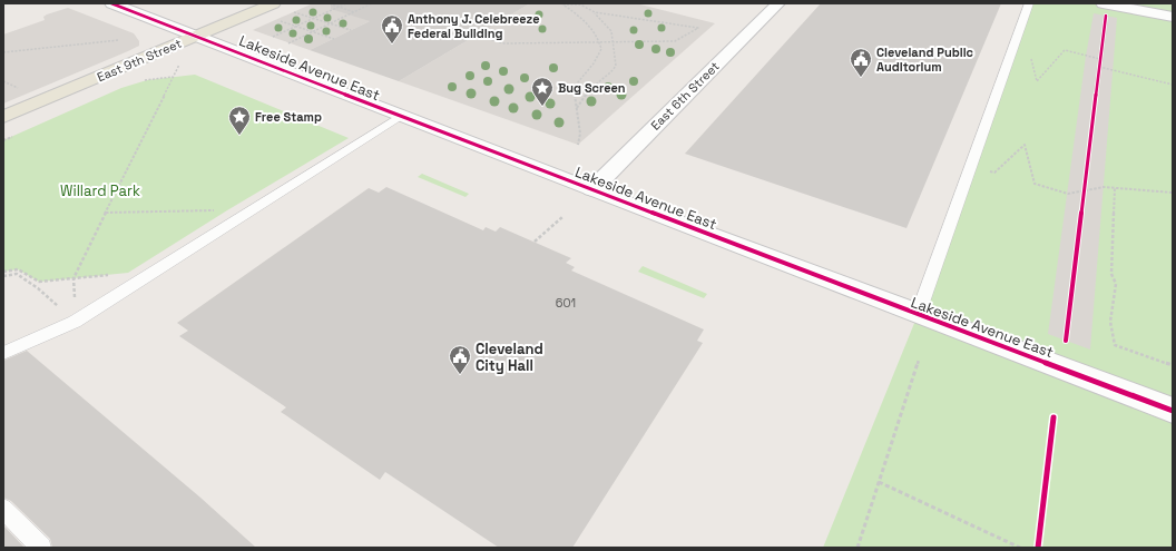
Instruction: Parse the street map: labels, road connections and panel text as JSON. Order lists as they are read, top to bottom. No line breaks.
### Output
{"streets":{"main road":["East 9th Street"],"street":["Lakeside Avenue East","East 6th Street"]},"crossings":[["East 9th Street","Lakeside Avenue East"],["Lakeside Avenue East","East 6th Street"]],"parks":["Willard Park"],"places":{"public building":["Anthony J. Celebreeze Federal Building","Cleveland Public Auditorium","Cleveland City Hall"],"place":["Bug Screen","Free Stamp"]},"house_numbers":["601"]}
